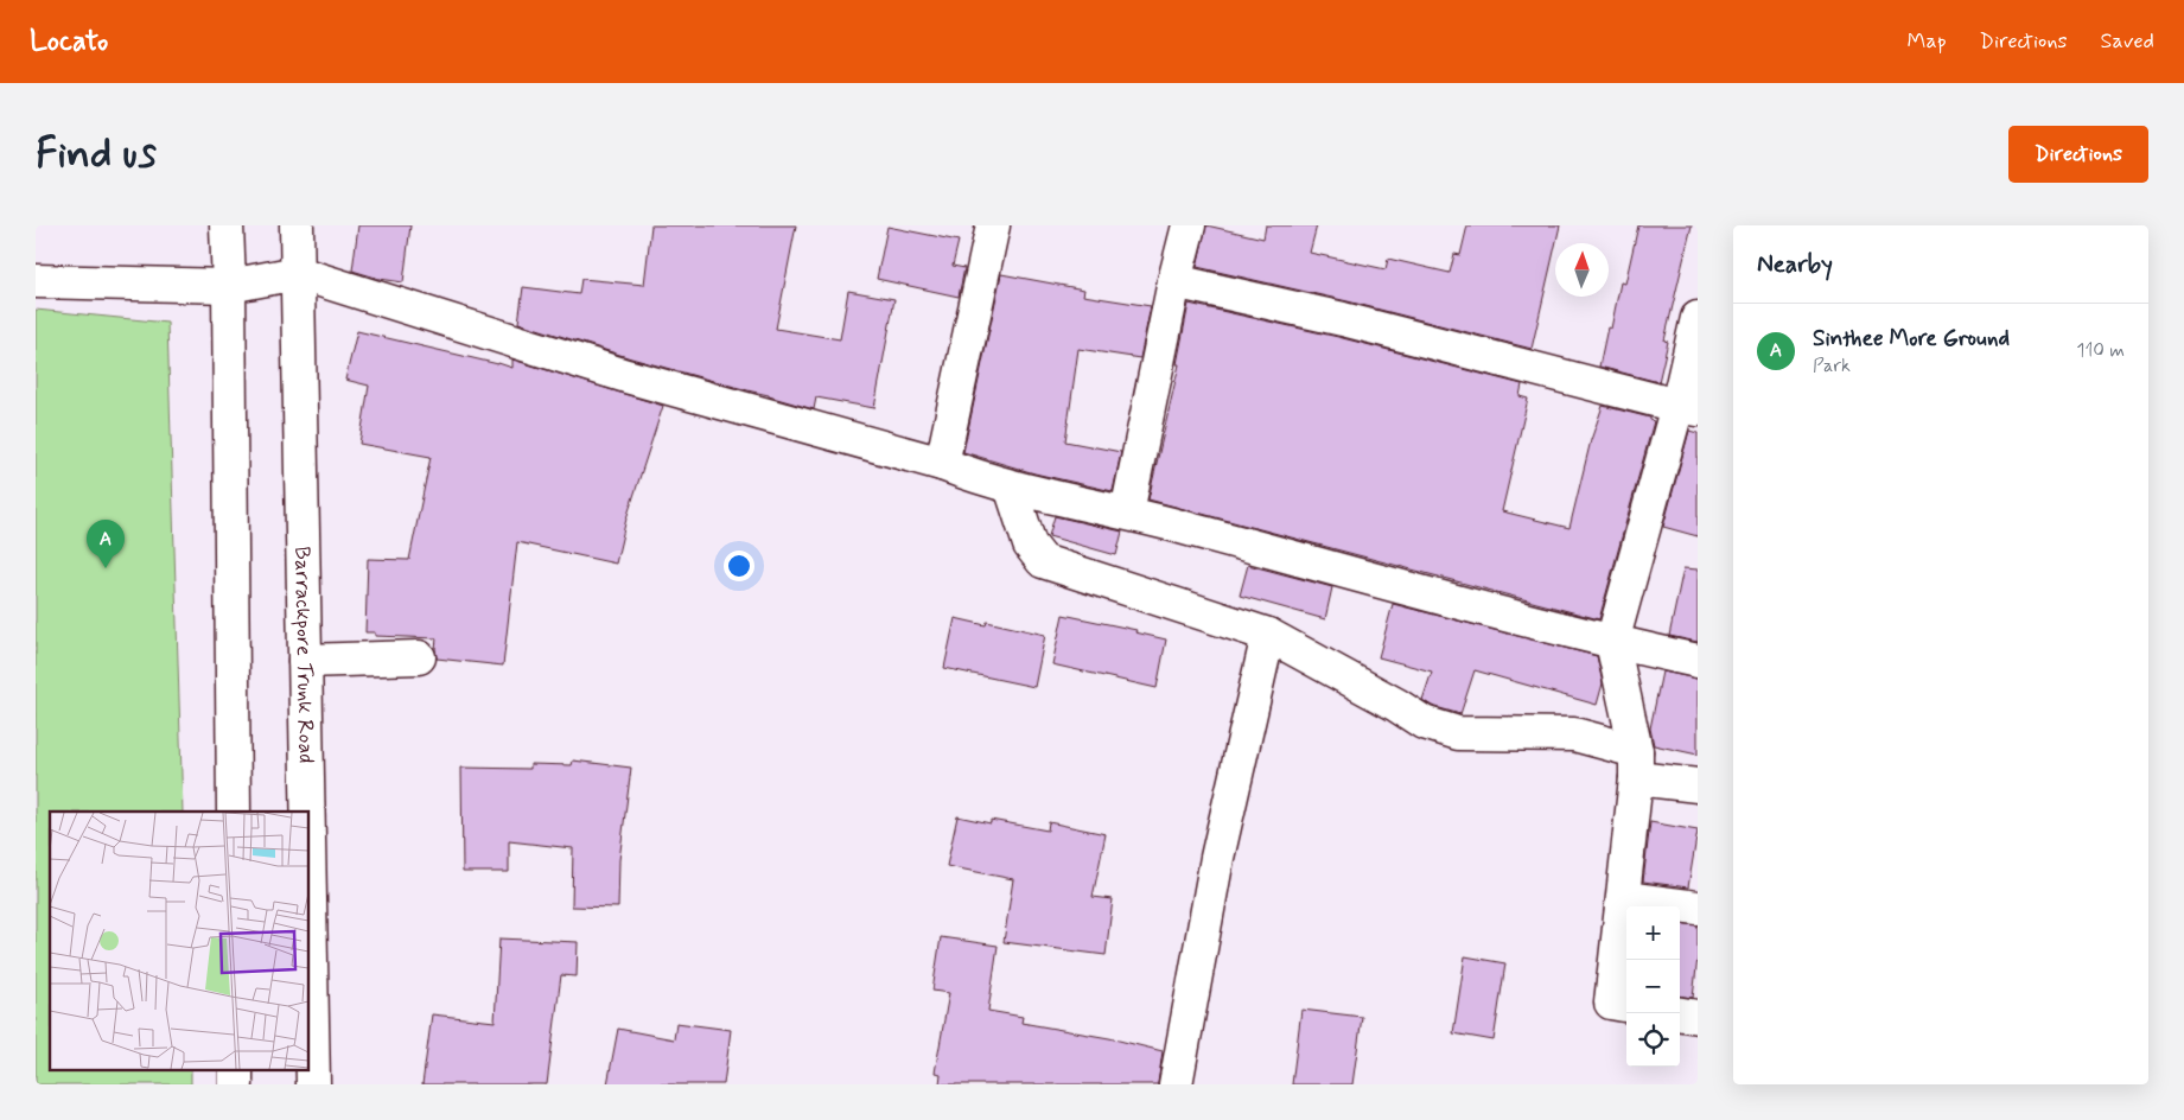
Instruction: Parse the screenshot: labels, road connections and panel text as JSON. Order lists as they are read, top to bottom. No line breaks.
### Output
{"streets":{"street":["Barrackpore Trunk Road"]},"north":"top","page":{"header":"Locato","nav":["Map","Directions","Saved"],"buttons":"Directions","title":"Find us","heading":"Nearby","list":[{"mark":"A","name":"Sinthee More Ground","note":"Park","value":"110 m"}],"pins":"A","map_buttons":["+","−"]}}
